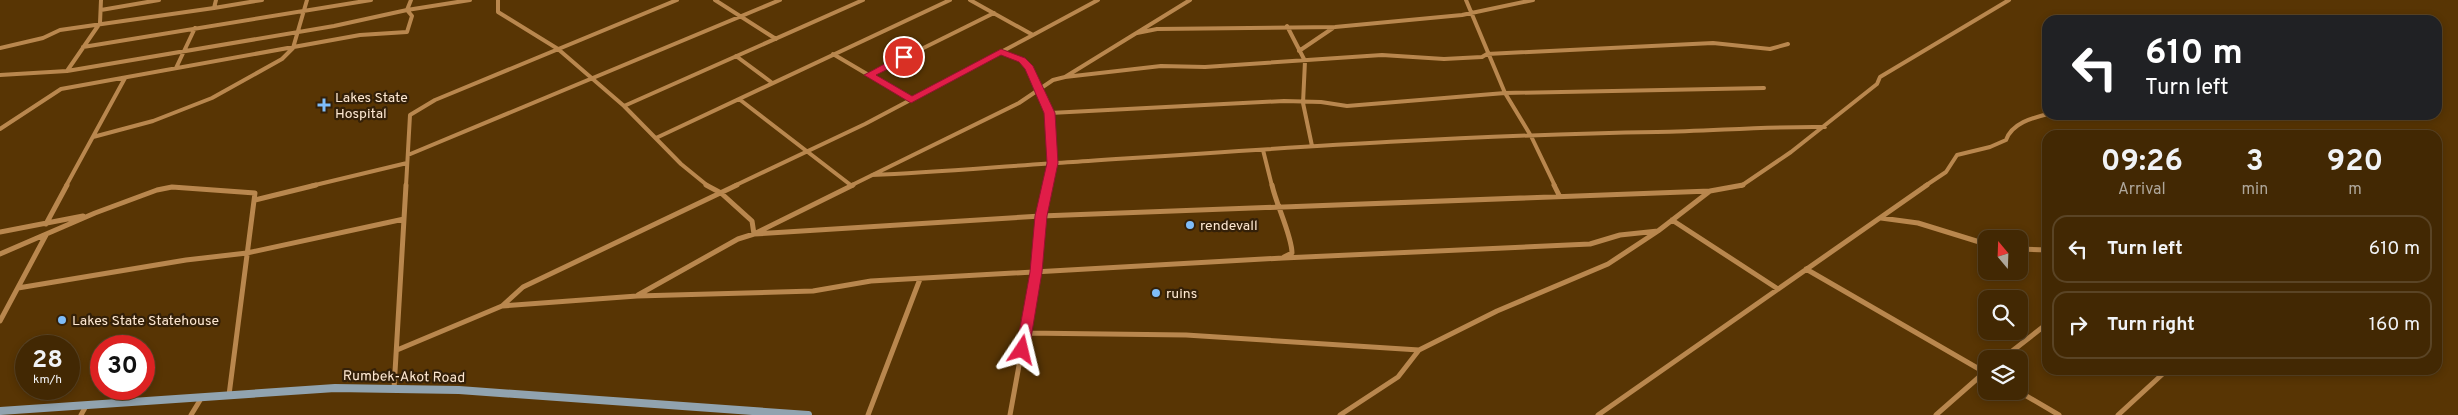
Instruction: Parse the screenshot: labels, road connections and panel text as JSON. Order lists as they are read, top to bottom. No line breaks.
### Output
{"streets":{"main road":["Rumbek-Akot Road"]},"places":{"health":["Lakes State Hospital"],"other":["rendevall","ruins","Lakes State Statehouse"]},"north":"top","page":{"turn":["610 m","Turn left"],"eta":["09:26","Arrival","3","min","920","m"],"list":[{"name":"Turn left","value":"610 m"},{"name":"Turn right","value":"160 m"}],"speed":"28 km/h","limit":"30"}}
